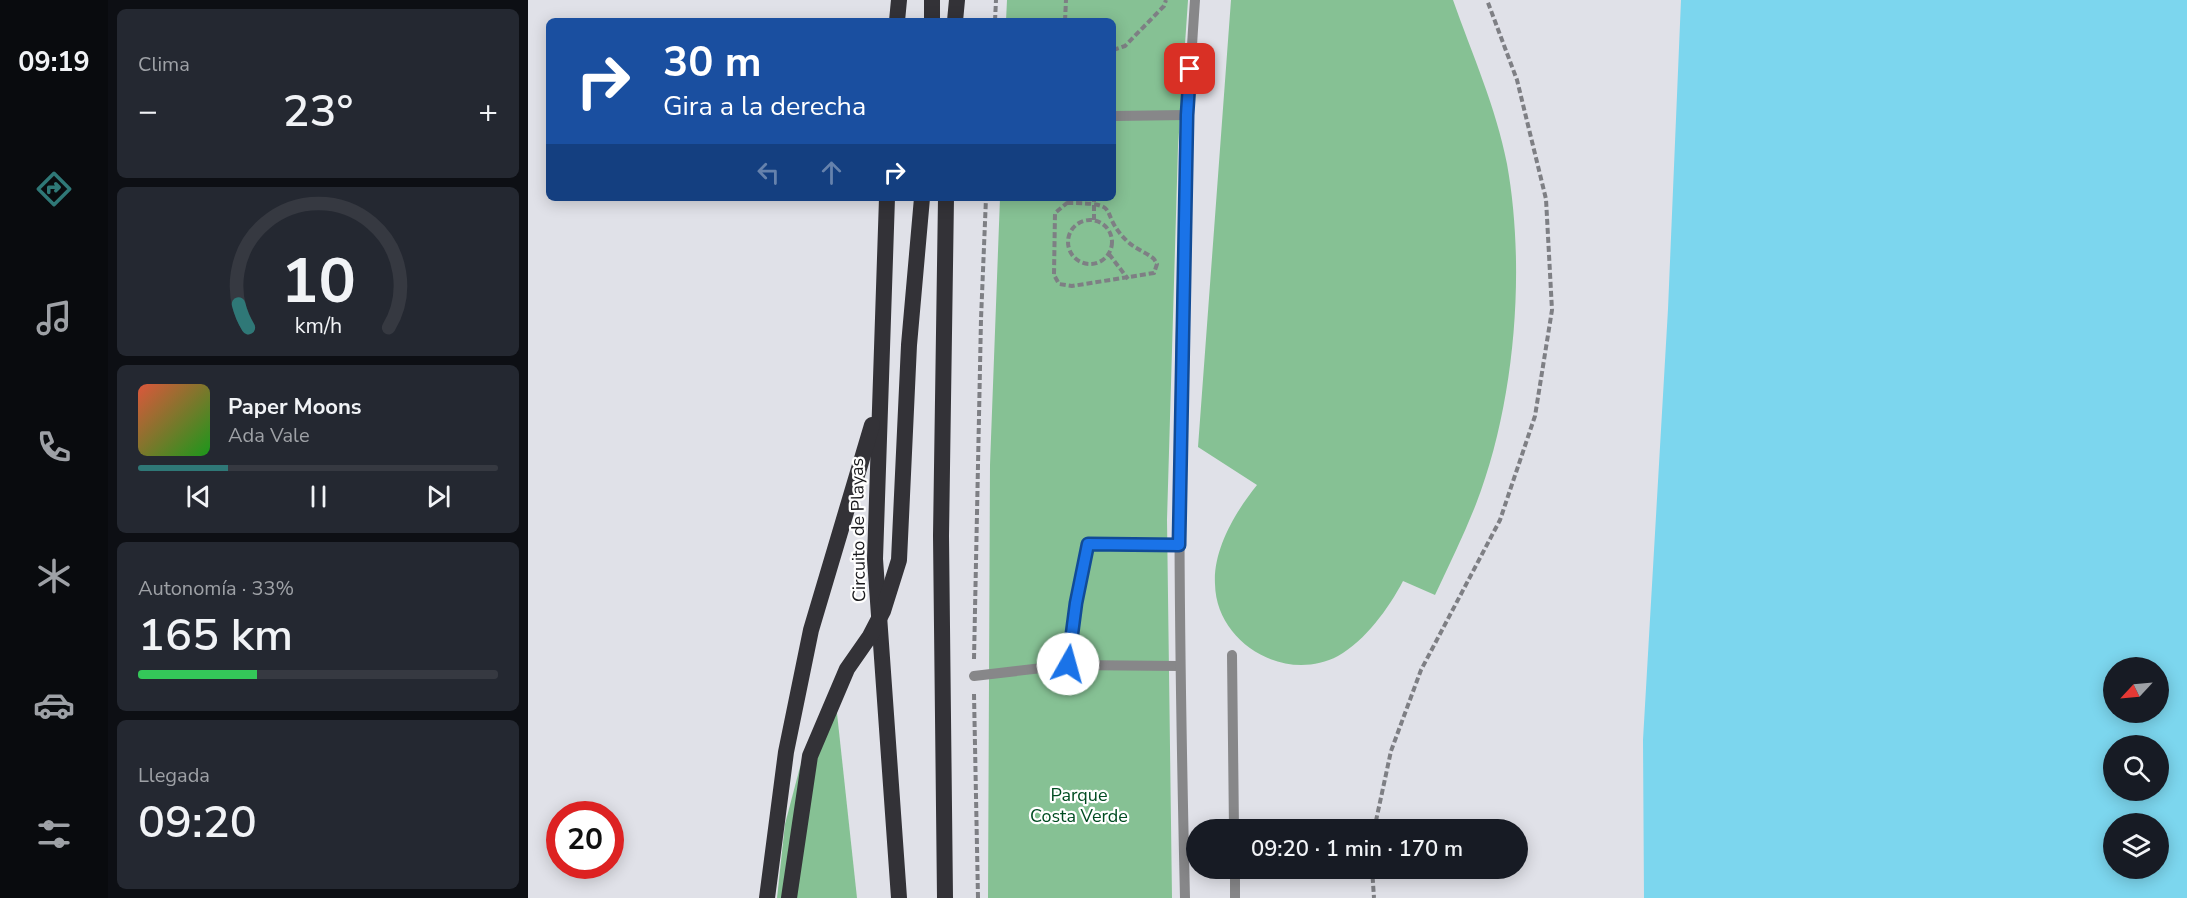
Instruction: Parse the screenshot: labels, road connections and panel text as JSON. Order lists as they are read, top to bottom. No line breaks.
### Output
{"streets":{"highway":["Circuito de Playas"]},"parks":["Parque Costa Verde"],"north":"bottom left","page":{"tabs":"09:19","tile":["Clima",["Autonomía · 33%","165 km"],["Llegada","09:20"]],"turn":["30 m","Gira a la derecha"],"heat":["−","23°","+"],"song":["Paper Moons","Ada Vale"],"limit":"20","trip":"09:20 · 1 min · 170 m","gauge":["10","km/h"]}}
